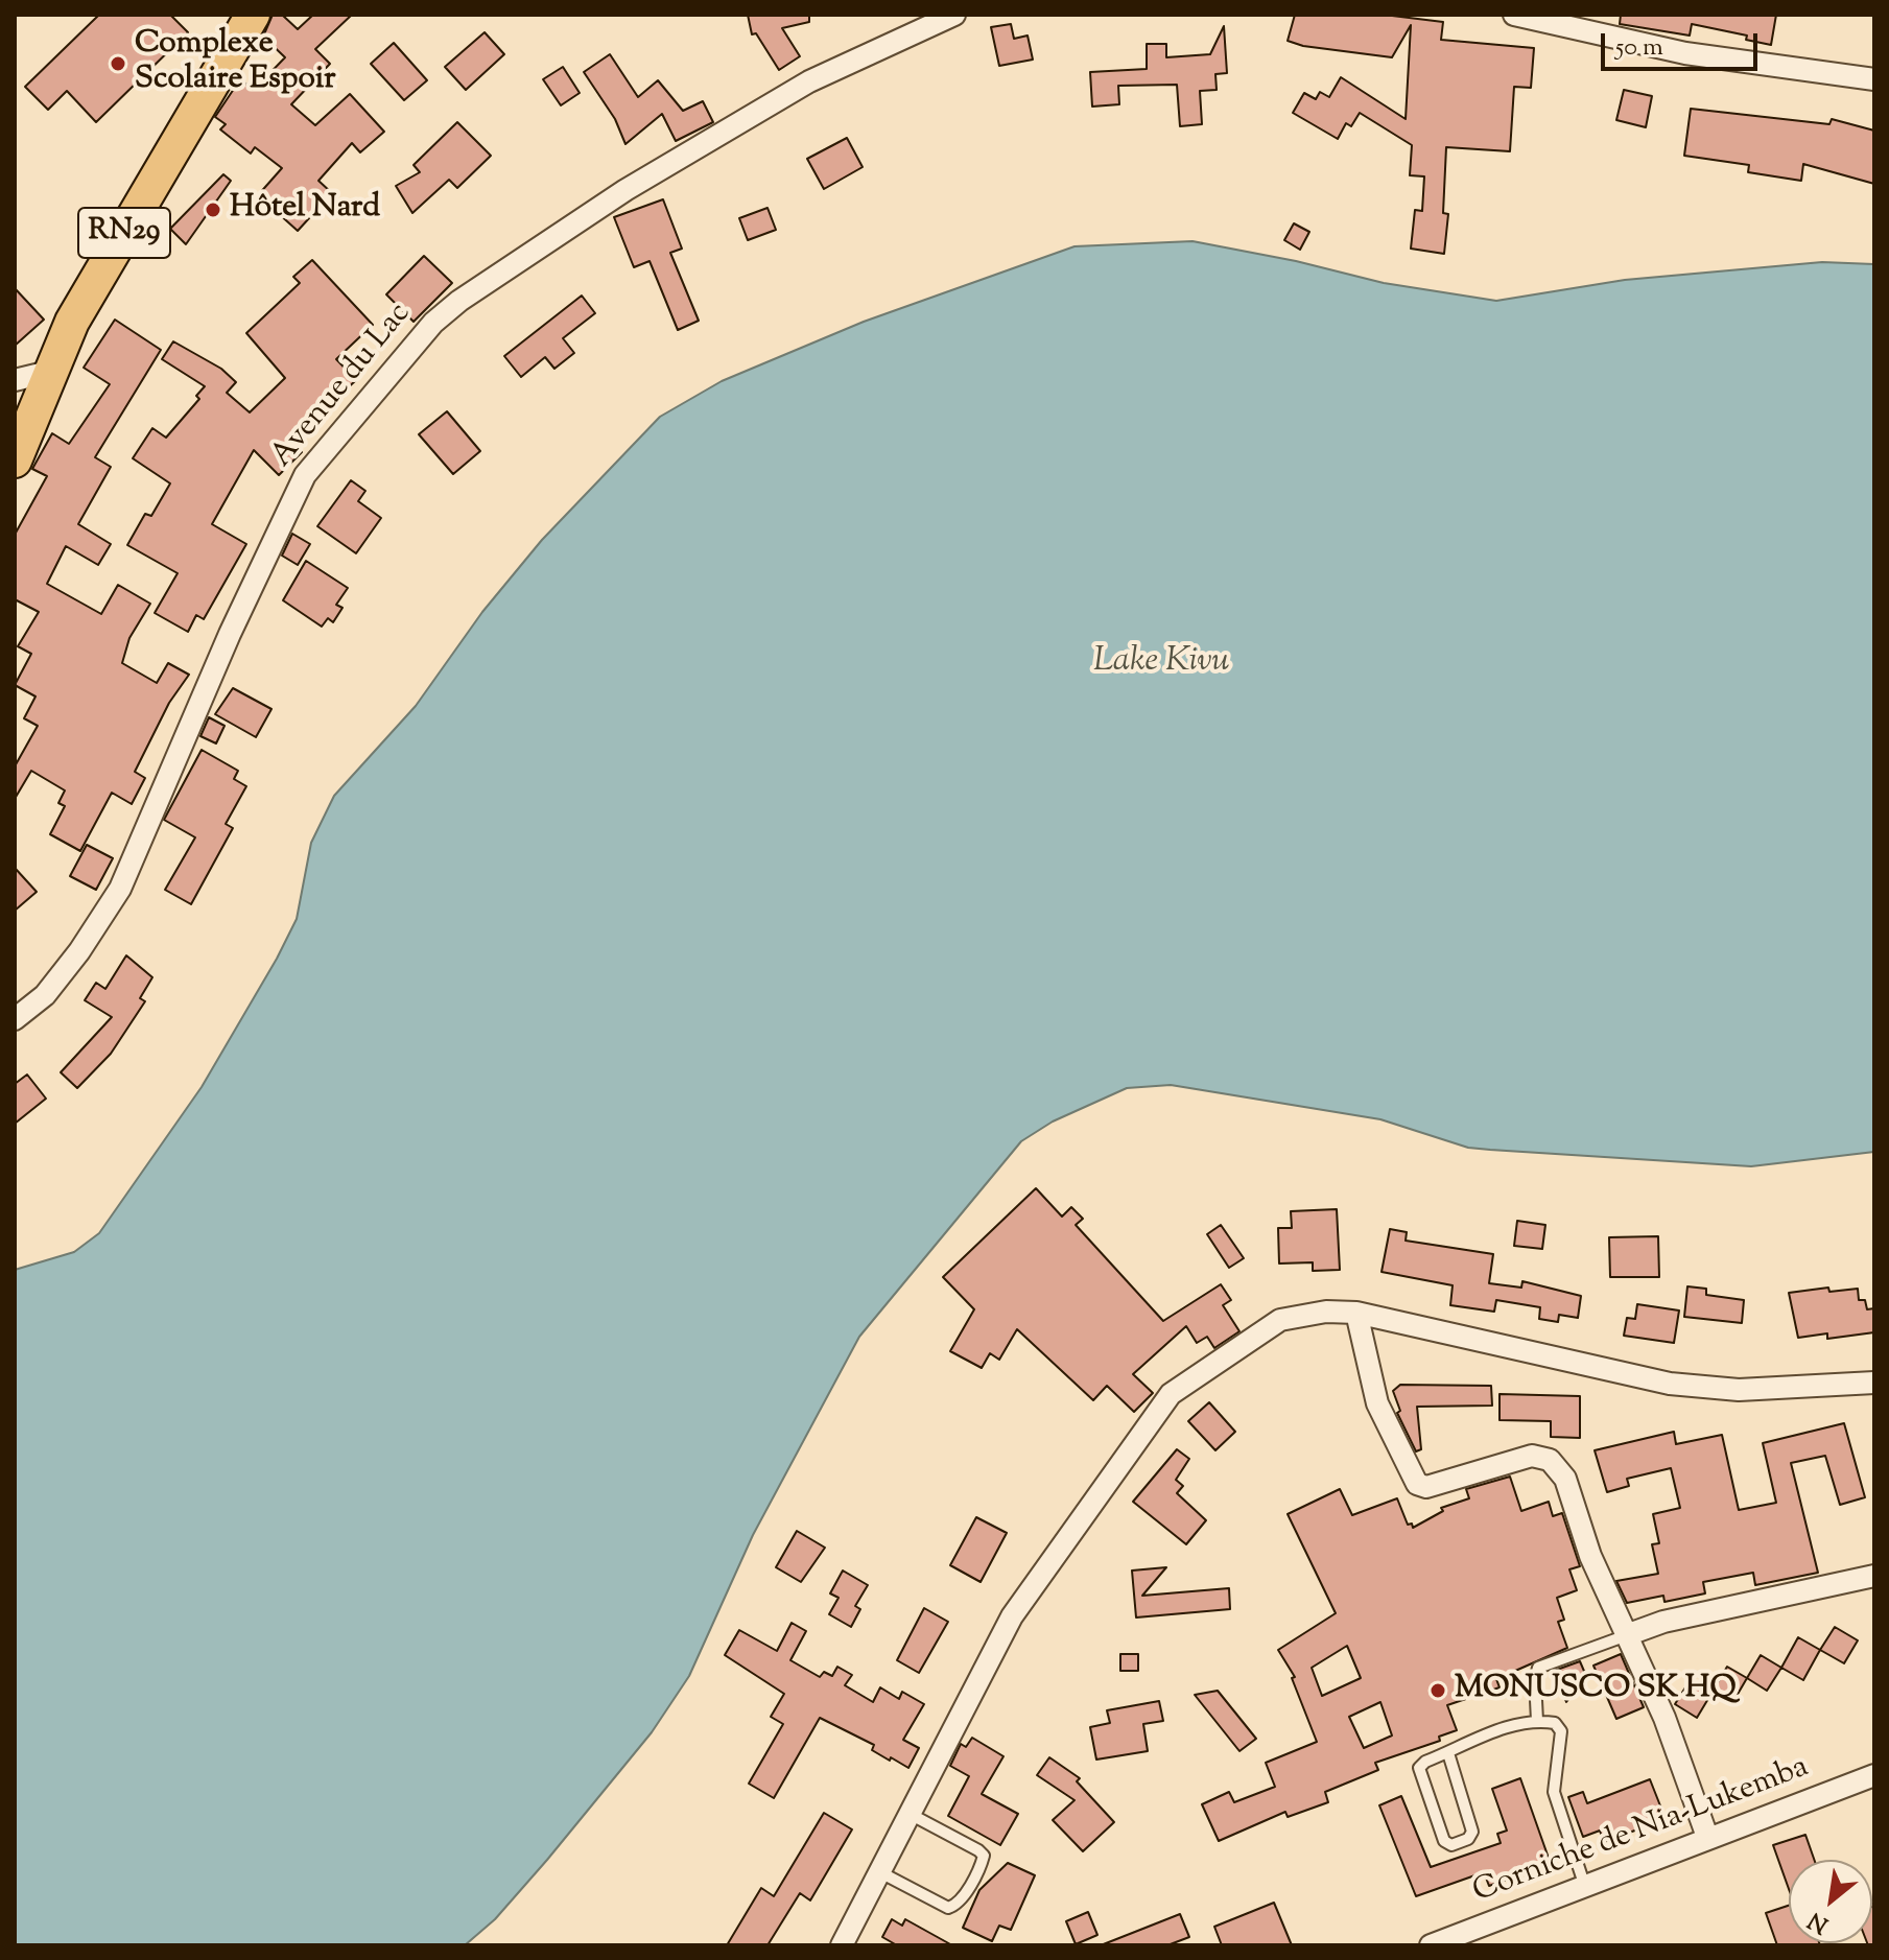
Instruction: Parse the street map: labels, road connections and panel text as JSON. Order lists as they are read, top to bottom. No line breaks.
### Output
{"streets":{"main road":["RN29"],"street":["Avenue du Lac","Corniche de Nia-Lukemba"]},"water":["Lake Kivu"],"places":["Complexe Scolaire Espoir","Hôtel Nard","MONUSCO SK HQ"],"scale_bar":"50 m","north":"bottom left"}
